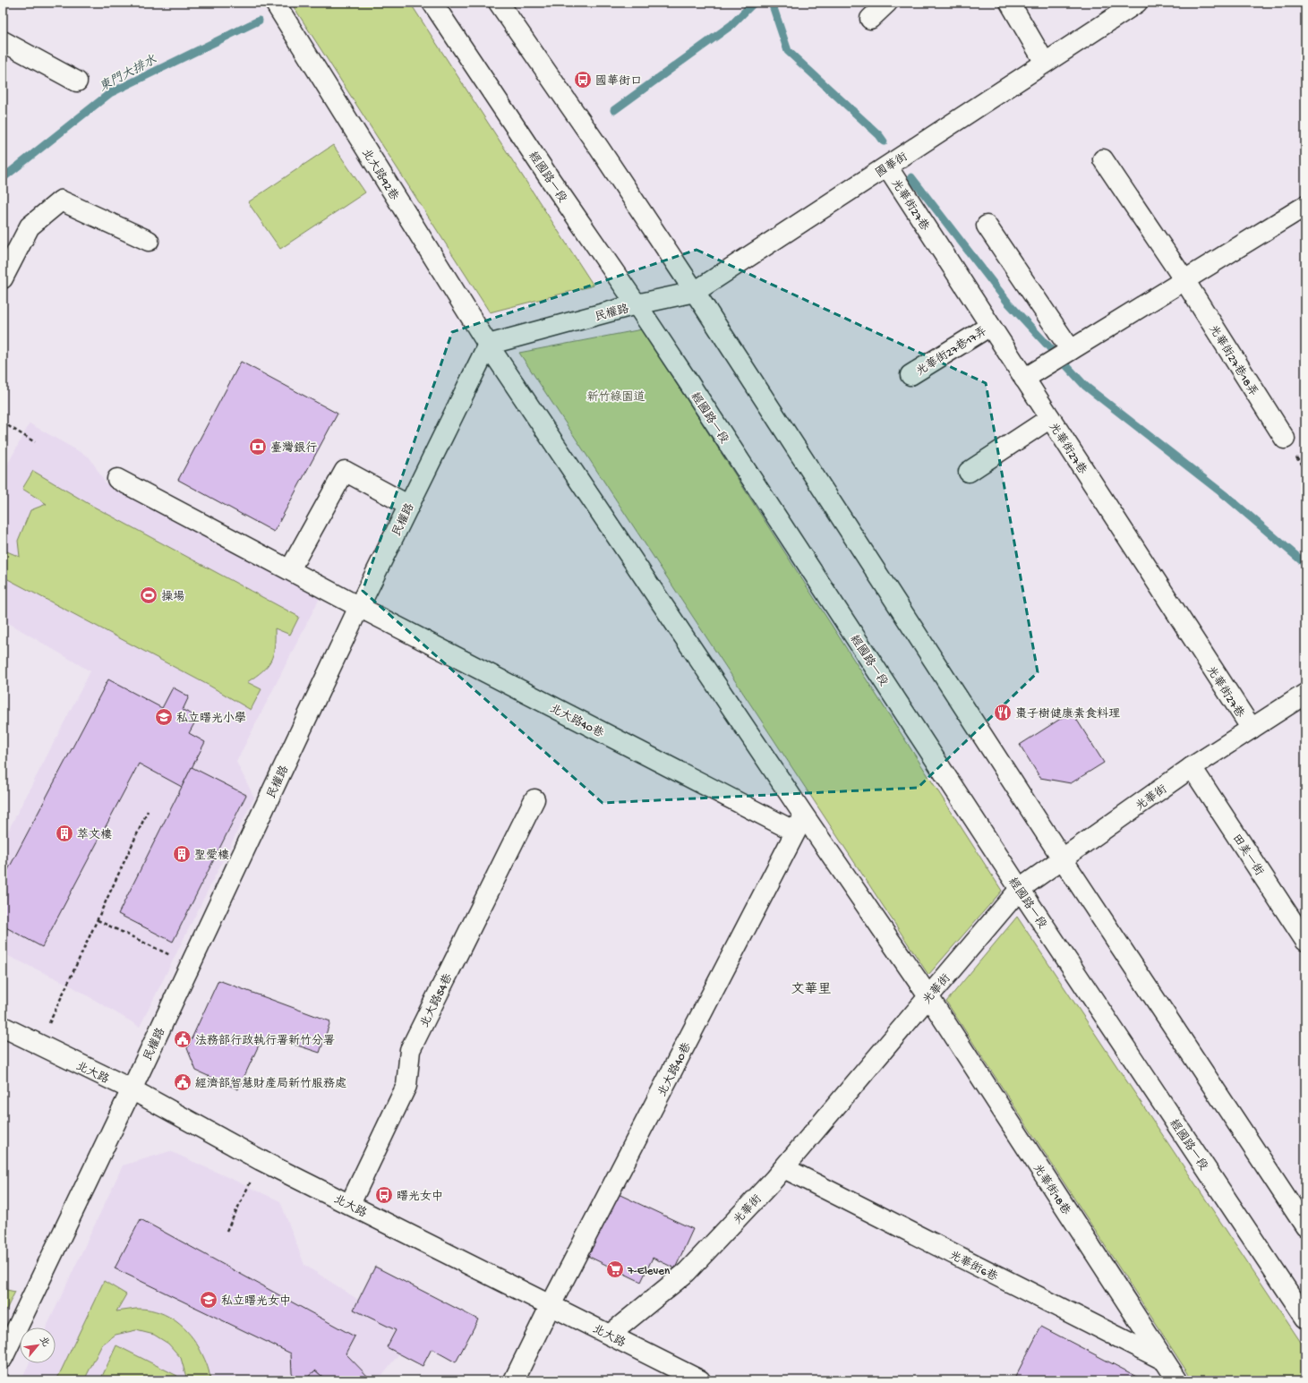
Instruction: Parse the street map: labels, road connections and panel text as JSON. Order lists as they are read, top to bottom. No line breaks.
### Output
{"streets":{"street":["國華街","北大路92巷","經國路一段","光華街27巷","民權路","光華街27巷17弄","光華街27巷18弄","北大路40巷","光華街","田美一街","北大路54巷","北大路","光華街18巷","光華街6巷"]},"crossings":[["國華街","經國路一段"],["國華街","光華街27巷"],["國華街","民權路"],["北大路92巷","民權路"],["北大路92巷","北大路40巷"],["北大路92巷","光華街18巷"],["經國路一段","民權路"],["經國路一段","光華街"],["光華街27巷","光華街27巷17弄"],["光華街27巷","光華街"],["民權路","北大路40巷"],["民權路","北大路"],["北大路40巷","北大路"],["北大路40巷","光華街18巷"],["光華街","田美一街"],["光華街","北大路"],["光華街","光華街18巷"],["光華街","光華街6巷"],["北大路54巷","北大路"],["光華街18巷","光華街6巷"]],"districts":["文華里"],"water":["東門大排水"],"parks":["新竹綠園道"],"places":{"bus stop":["國華街口","曙光女中"],"bank":["臺灣銀行"],"sports":["操場"],"restaurant":["棗子樹健康素食料理"],"school or university":["私立曙光小學","私立曙光女中"],"building":["萃文樓","聖愛樓"],"public building":["法務部行政執行署新竹分署","經濟部智慧財產局新竹服務處"],"supermarket":["7-Eleven"]},"north":"top right"}
